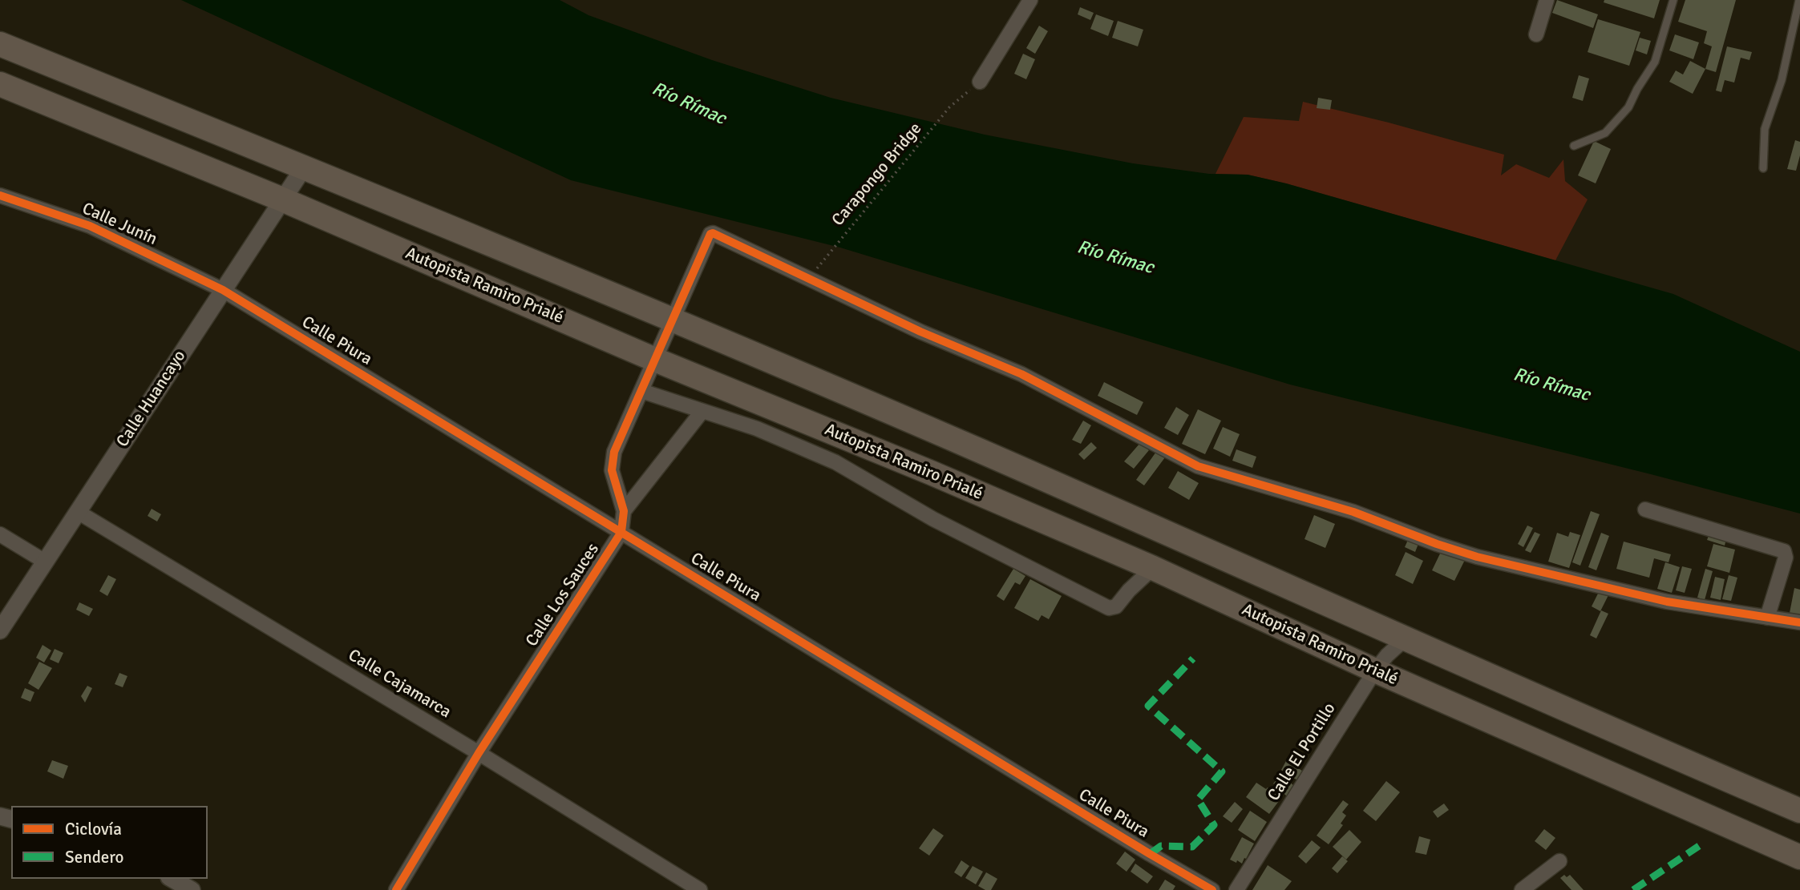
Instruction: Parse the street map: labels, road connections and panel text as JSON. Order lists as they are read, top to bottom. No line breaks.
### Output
{"streets":{"highway":["Autopista Ramiro Prialé"],"street":["Calle Junín","Calle Piura","Calle Huancayo","Calle Los Sauces","Calle Cajamarca","Calle El Portillo"],"path":["Carapongo Bridge"]},"crossings":[["Calle Junín","Calle Piura"],["Calle Junín","Calle Huancayo"],["Autopista Ramiro Prialé","Calle Huancayo"],["Autopista Ramiro Prialé","Calle Los Sauces"],["Autopista Ramiro Prialé","Calle El Portillo"],["Calle Piura","Calle Huancayo"],["Calle Piura","Calle Los Sauces"],["Calle Huancayo","Calle Cajamarca"],["Calle Los Sauces","Calle Cajamarca"]],"water":["Río Rímac"],"legend":["Ciclovía","Sendero"]}
